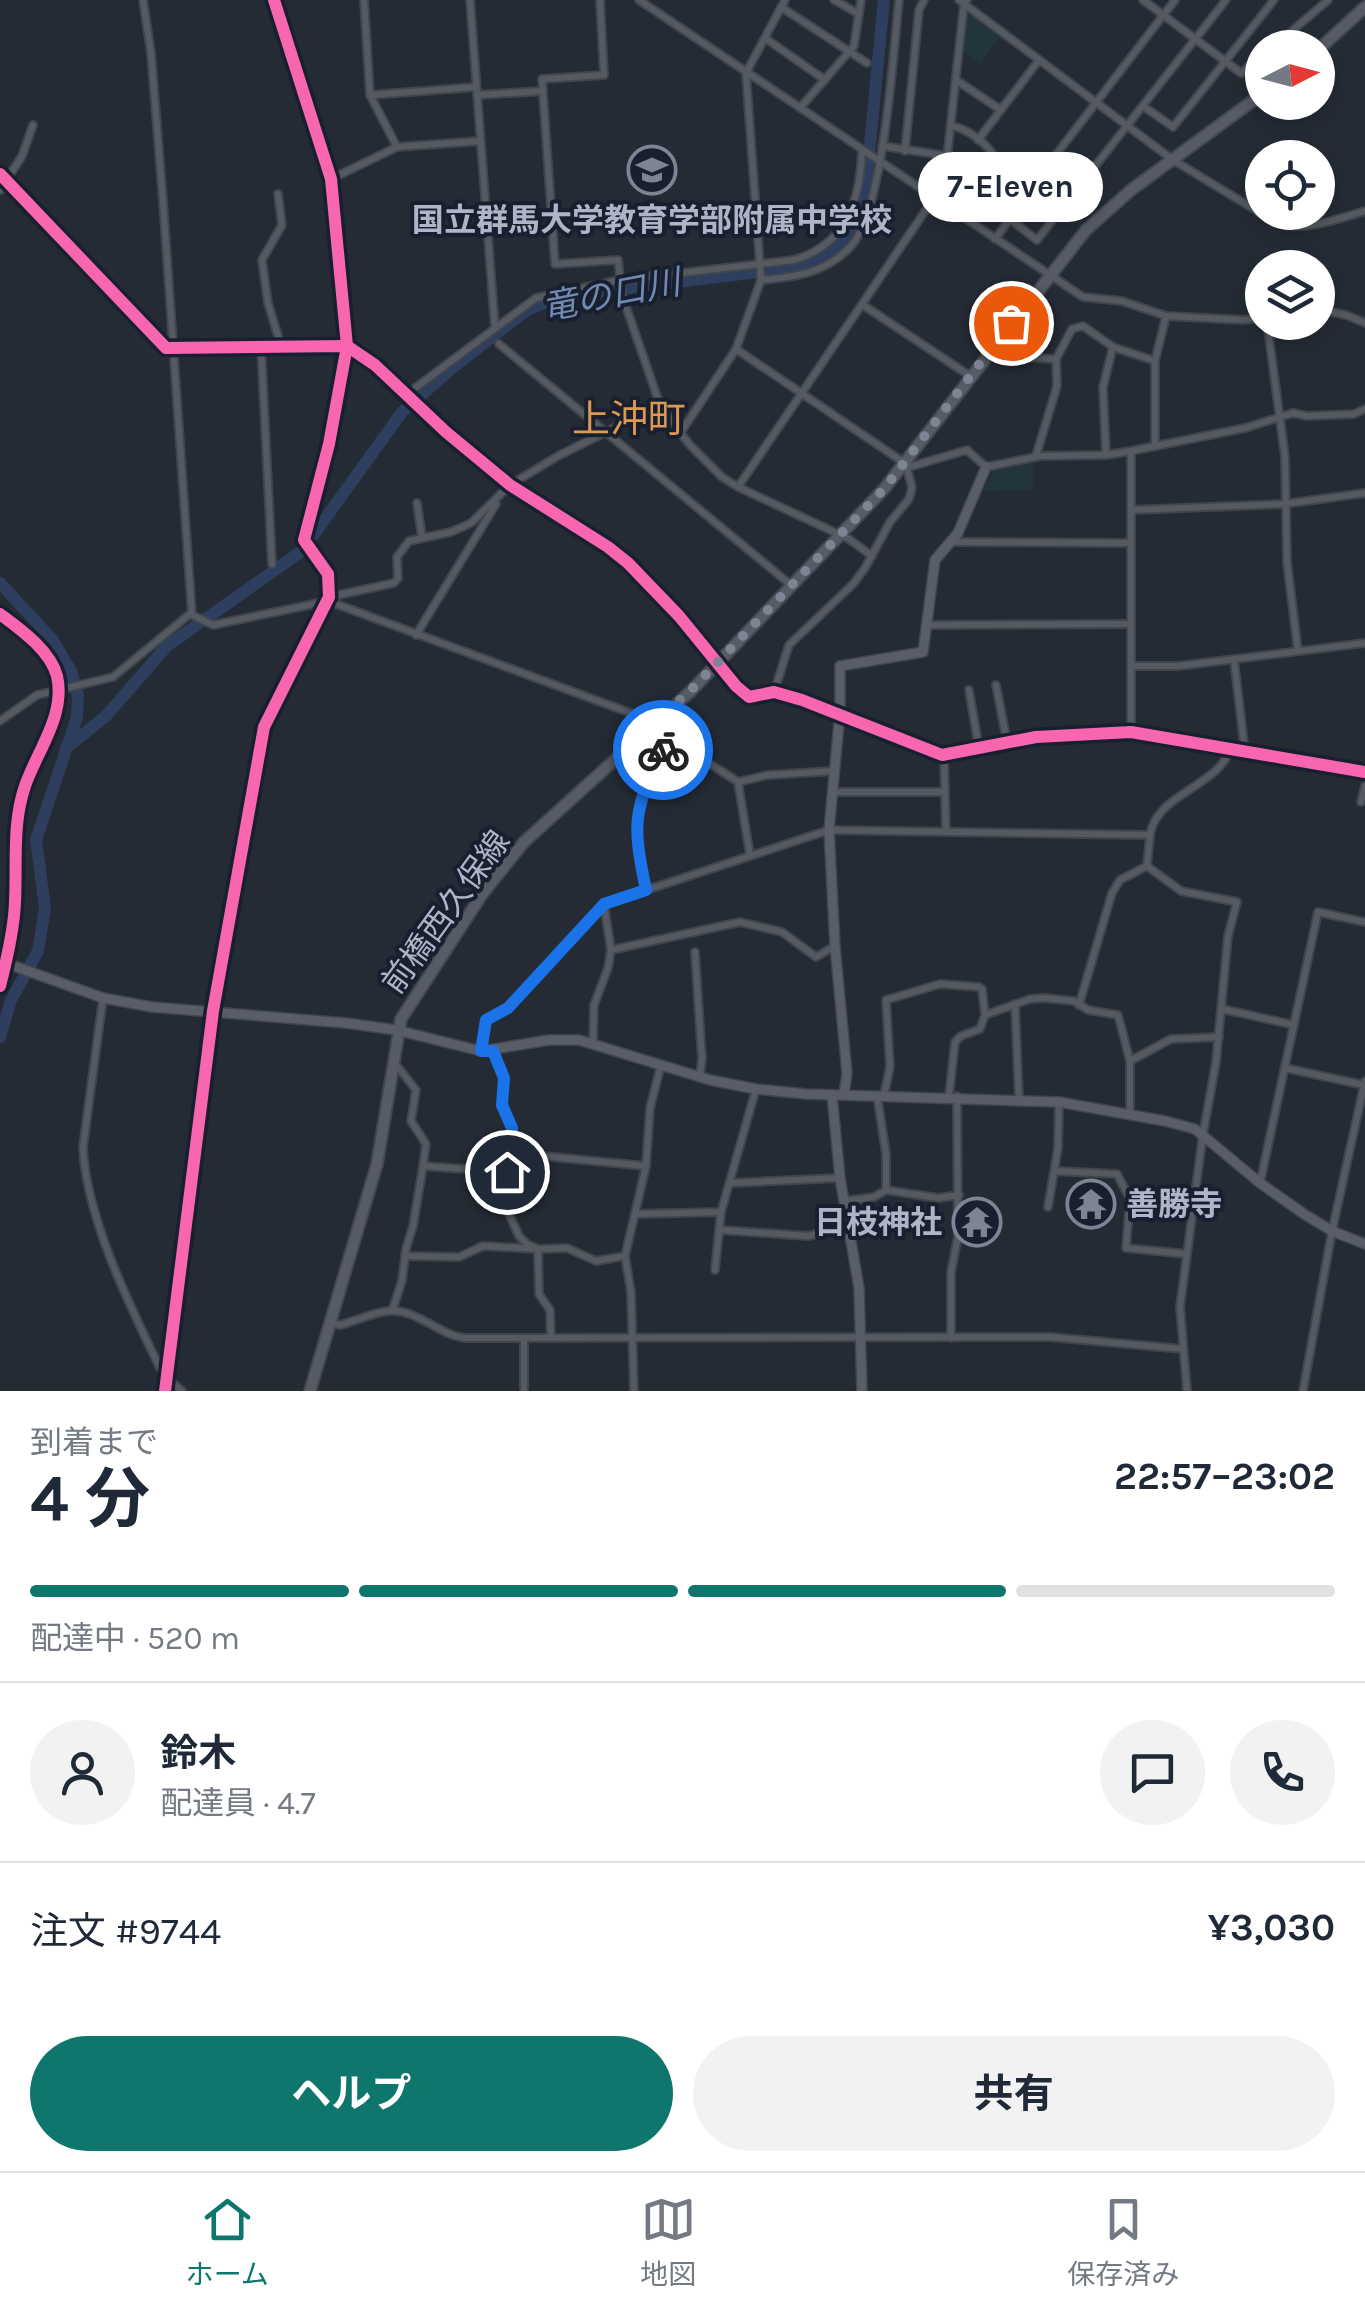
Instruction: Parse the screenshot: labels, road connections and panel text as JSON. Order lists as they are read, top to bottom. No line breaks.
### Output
{"streets":{"main road":["前橋西久保線"]},"districts":["上沖町"],"water":["竜の口川"],"places":{"school or university":["国立群馬大学教育学部附属中学校"],"other":["7-Eleven"],"temple":["善勝寺","日枝神社"]},"north":"right","page":{"bubble":"7-Eleven","heading":["4 分","到着まで","22:57–23:02"],"panel":["鈴木","配達員 · 4.7","注文 #9744","¥3,030"],"bar":"配達中 · 520 m","buttons":["ヘルプ","共有"],"tabs":["ホーム","地図","保存済み"]}}
